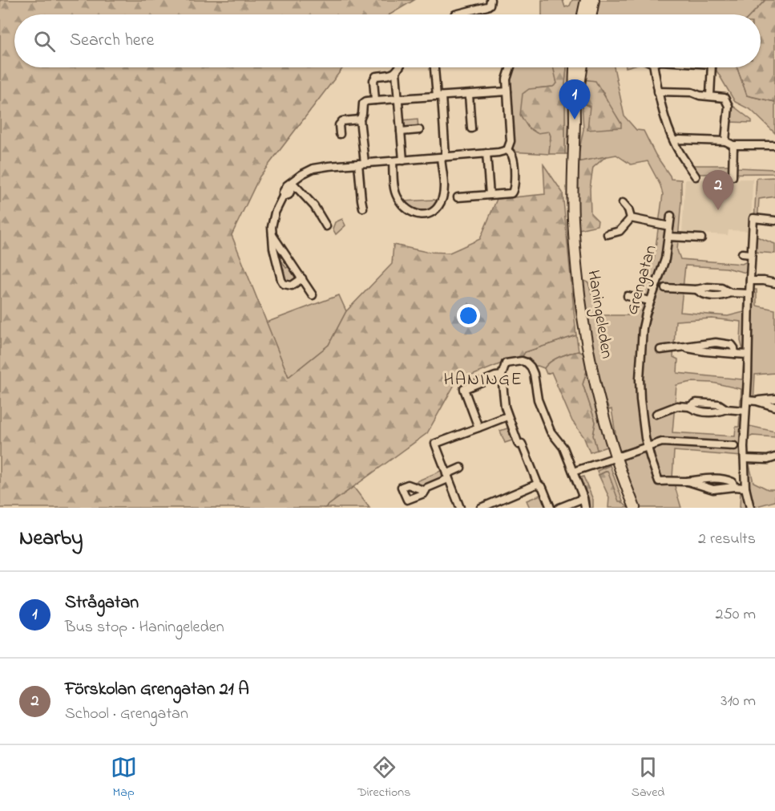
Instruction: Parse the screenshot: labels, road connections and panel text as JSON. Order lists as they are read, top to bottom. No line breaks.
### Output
{"streets":{"main road":["Haningeleden"],"street":["Grengatan"]},"districts":["HANINGE"],"page":{"search":"Search here","pins":["1","2"],"heading":["Nearby","2 results"],"list":[{"mark":"1","name":"Strågatan","note":"Bus stop · Haningeleden","value":"250 m"},{"mark":"2","name":"Förskolan Grengatan 21 A","note":"School · Grengatan","value":"310 m"}],"nav":["Map","Directions","Saved"]}}
